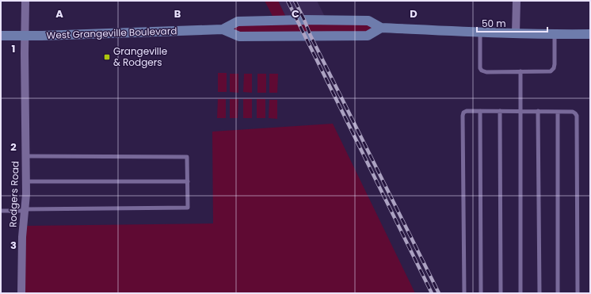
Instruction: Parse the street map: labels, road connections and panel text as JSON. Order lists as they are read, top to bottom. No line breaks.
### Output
{"streets":{"main road":["West Grangeville Boulevard"],"street":["Rodgers Road"]},"crossings":[["West Grangeville Boulevard","Rodgers Road"]],"places":{"transit":["Grangeville & Rodgers"]},"scale_bar":"50 m","grid":{"columns":["A","B","C","D"],"rows":["1","2","3"]}}
